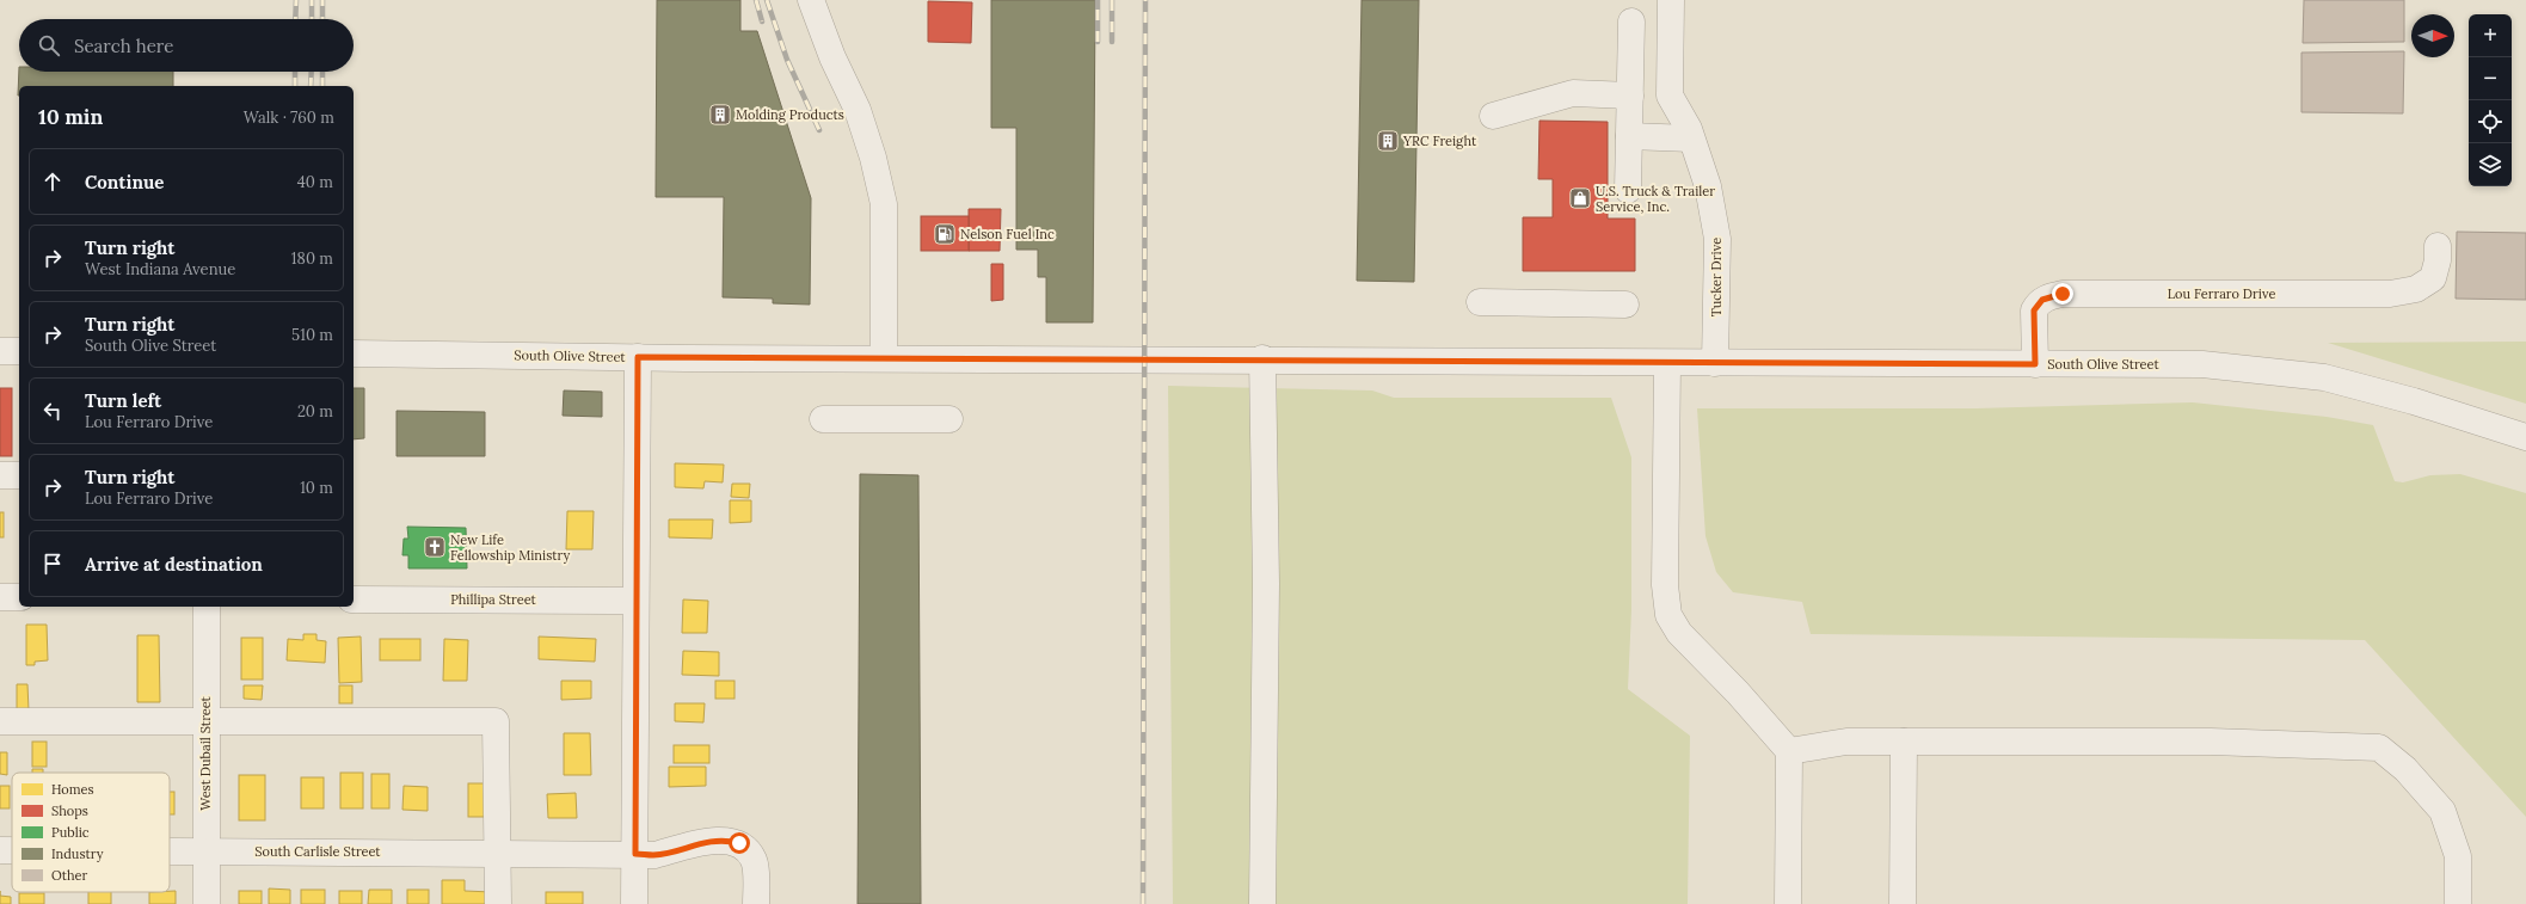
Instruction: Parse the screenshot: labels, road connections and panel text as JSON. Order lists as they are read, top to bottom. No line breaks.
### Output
{"streets":{"street":["Tucker Drive","Lou Ferraro Drive","South Olive Street","Phillipa Street","West Dubail Street","South Carlisle Street"]},"crossings":[["Tucker Drive","South Olive Street"],["Lou Ferraro Drive","South Olive Street"],["West Dubail Street","South Carlisle Street"]],"places":{"building":["Molding Products","YRC Freight"],"shop":["U.S. Truck & Trailer Service, Inc."],"fuel station":["Nelson Fuel Inc"],"church":["New Life Fellowship Ministry"]},"legend":["Homes","Shops","Public","Industry","Other"],"north":"right","page":{"map_buttons":["+","−"],"search":"Search here","heading":["10 min","Walk · 760 m"],"list":[["Continue","40 m"],["Turn right","West Indiana Avenue","180 m"],["Turn right","South Olive Street","510 m"],["Turn left","Lou Ferraro Drive","20 m"],["Turn right","Lou Ferraro Drive","10 m"],"Arrive at destination"]}}
